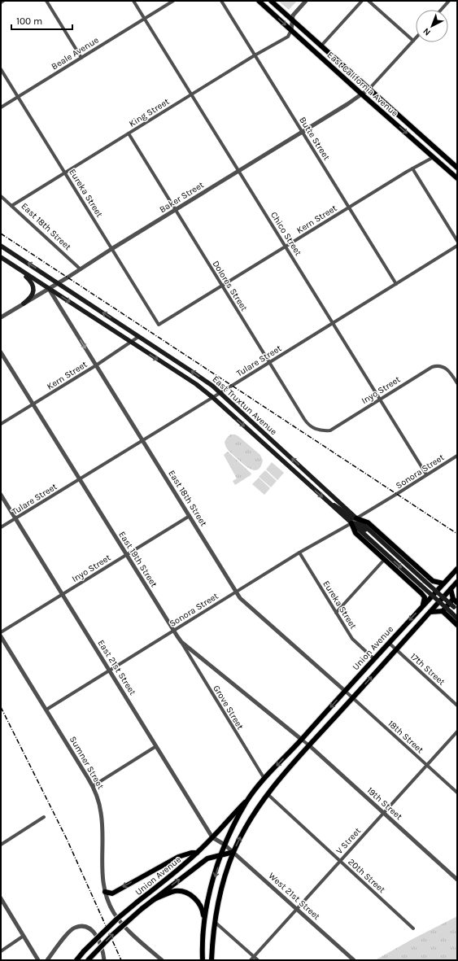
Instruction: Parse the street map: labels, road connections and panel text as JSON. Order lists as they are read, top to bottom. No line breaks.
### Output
{"streets":{"main road":["East California Avenue","East Truxtun Avenue","Union Avenue"],"street":["Beale Avenue","King Street","Butte Street","Eureka Street","Baker Street","Kern Street","East 18th Street","Chico Street","Dolores Street","Tulare Street","Inyo Street","Sonora Street","East 19th Street","East 21st Street","17th Street","Grove Street","18th Street","Sumner Street","19th Street","V Street","20th Street","West 21st Street"]},"crossings":[["Beale Avenue","Eureka Street"],["Beale Avenue","Chico Street"],["East California Avenue","King Street"],["East California Avenue","Baker Street"],["East California Avenue","Kern Street"],["King Street","Butte Street"],["King Street","Eureka Street"],["King Street","East 18th Street"],["King Street","Chico Street"],["King Street","Dolores Street"],["Butte Street","Baker Street"],["Butte Street","Kern Street"],["Butte Street","Tulare Street"],["Eureka Street","Baker Street"],["Eureka Street","Kern Street"],["Eureka Street","Sonora Street"],["Eureka Street","Union Avenue"],["Baker Street","East 18th Street"],["Baker Street","Chico Street"],["Baker Street","Dolores Street"],["Baker Street","East Truxtun Avenue"],["Kern Street","East 18th Street"],["Kern Street","Chico Street"],["Kern Street","Dolores Street"],["Kern Street","East Truxtun Avenue"],["Kern Street","East 19th Street"],["East 18th Street","Tulare Street"],["East 18th Street","Inyo Street"],["East 18th Street","East Truxtun Avenue"],["East 18th Street","Sonora Street"],["East 18th Street","Union Avenue"],["East 18th Street","18th Street"],["Chico Street","Tulare Street"],["Chico Street","Inyo Street"],["Chico Street","Sonora Street"],["Dolores Street","Tulare Street"],["Dolores Street","Inyo Street"],["Tulare Street","East Truxtun Avenue"],["Tulare Street","East 19th Street"],["Tulare Street","East 21st Street"],["Inyo Street","East 19th Street"],["Inyo Street","East 21st Street"],["East Truxtun Avenue","Sonora Street"],["Sonora Street","East 19th Street"],["Sonora Street","East 21st Street"],["Sonora Street","Sumner Street"],["East 19th Street","Union Avenue"],["East 19th Street","Grove Street"],["East 19th Street","19th Street"],["Union Avenue","East 21st Street"],["Union Avenue","17th Street"],["Union Avenue","Grove Street"],["Union Avenue","18th Street"],["Union Avenue","19th Street"],["Union Avenue","20th Street"],["Union Avenue","West 21st Street"],["East 21st Street","West 21st Street"],["18th Street","V Street"],["19th Street","V Street"],["V Street","20th Street"],["V Street","West 21st Street"]],"scale_bar":"100 m","north":"bottom left"}
